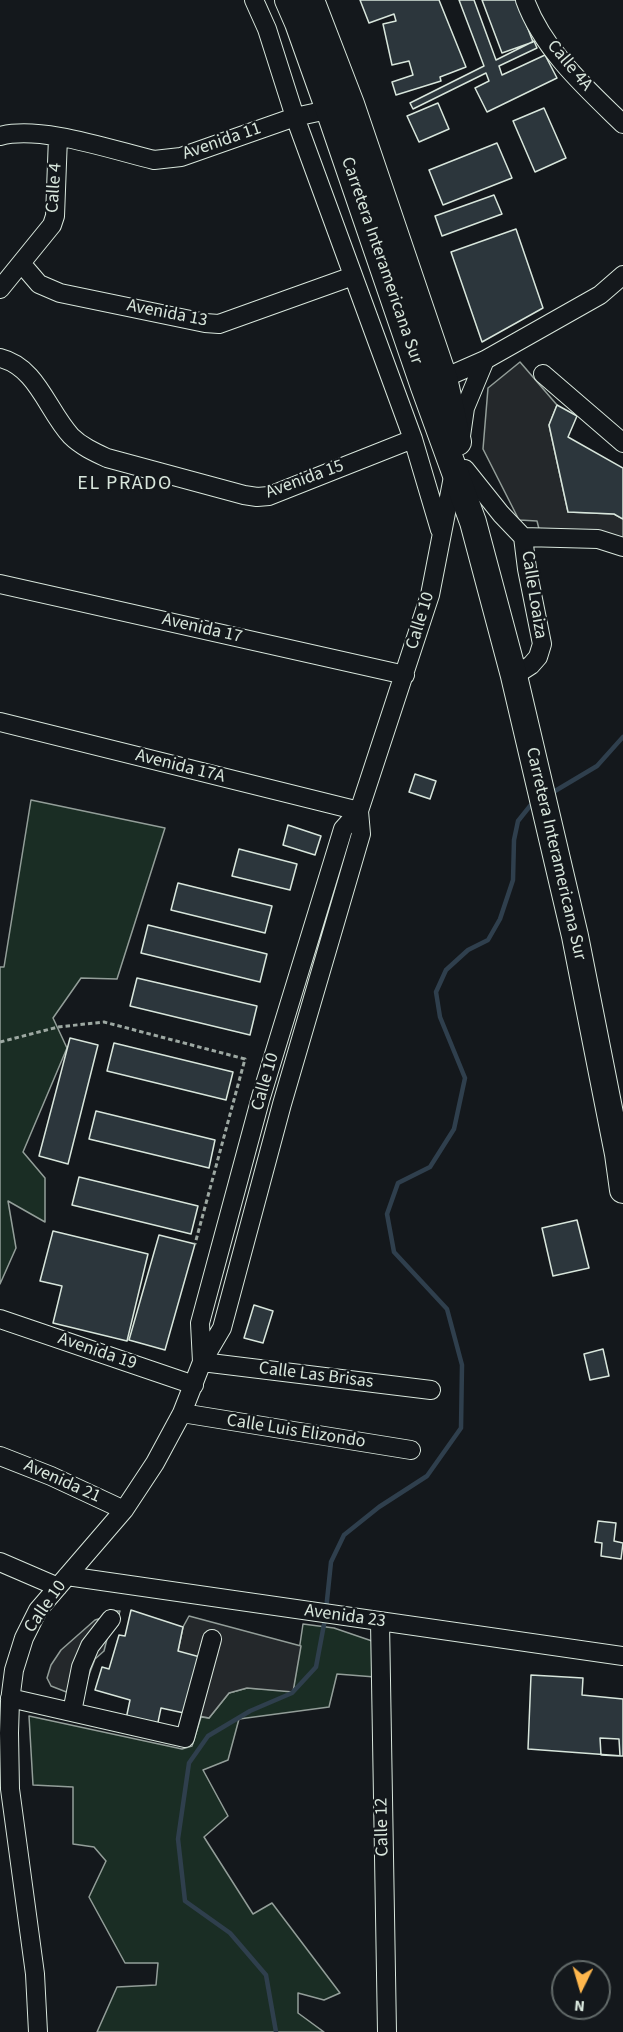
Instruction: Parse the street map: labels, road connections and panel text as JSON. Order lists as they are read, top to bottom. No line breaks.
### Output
{"streets":{"highway":["Carretera Interamericana Sur"],"street":["Calle 4A","Avenida 11","Calle 4","Avenida 13","Avenida 15","Calle Loaiza","Calle 10","Avenida 17","Avenida 17A","Avenida 19","Calle Las Brisas","Calle Luis Elizondo","Avenida 21","Avenida 23","Calle 12"]},"crossings":[["Avenida 11","Calle 4"],["Avenida 11","Carretera Interamericana Sur"],["Calle 4","Avenida 13"],["Carretera Interamericana Sur","Calle Loaiza"],["Carretera Interamericana Sur","Calle 10"],["Calle Loaiza","Calle 10"],["Calle 10","Avenida 17"],["Calle 10","Avenida 17A"],["Calle 10","Avenida 19"],["Calle 10","Calle Las Brisas"],["Calle 10","Calle Luis Elizondo"],["Calle 10","Avenida 21"],["Calle 10","Avenida 23"],["Avenida 23","Calle 12"]],"districts":["EL PRADO"],"north":"bottom"}
